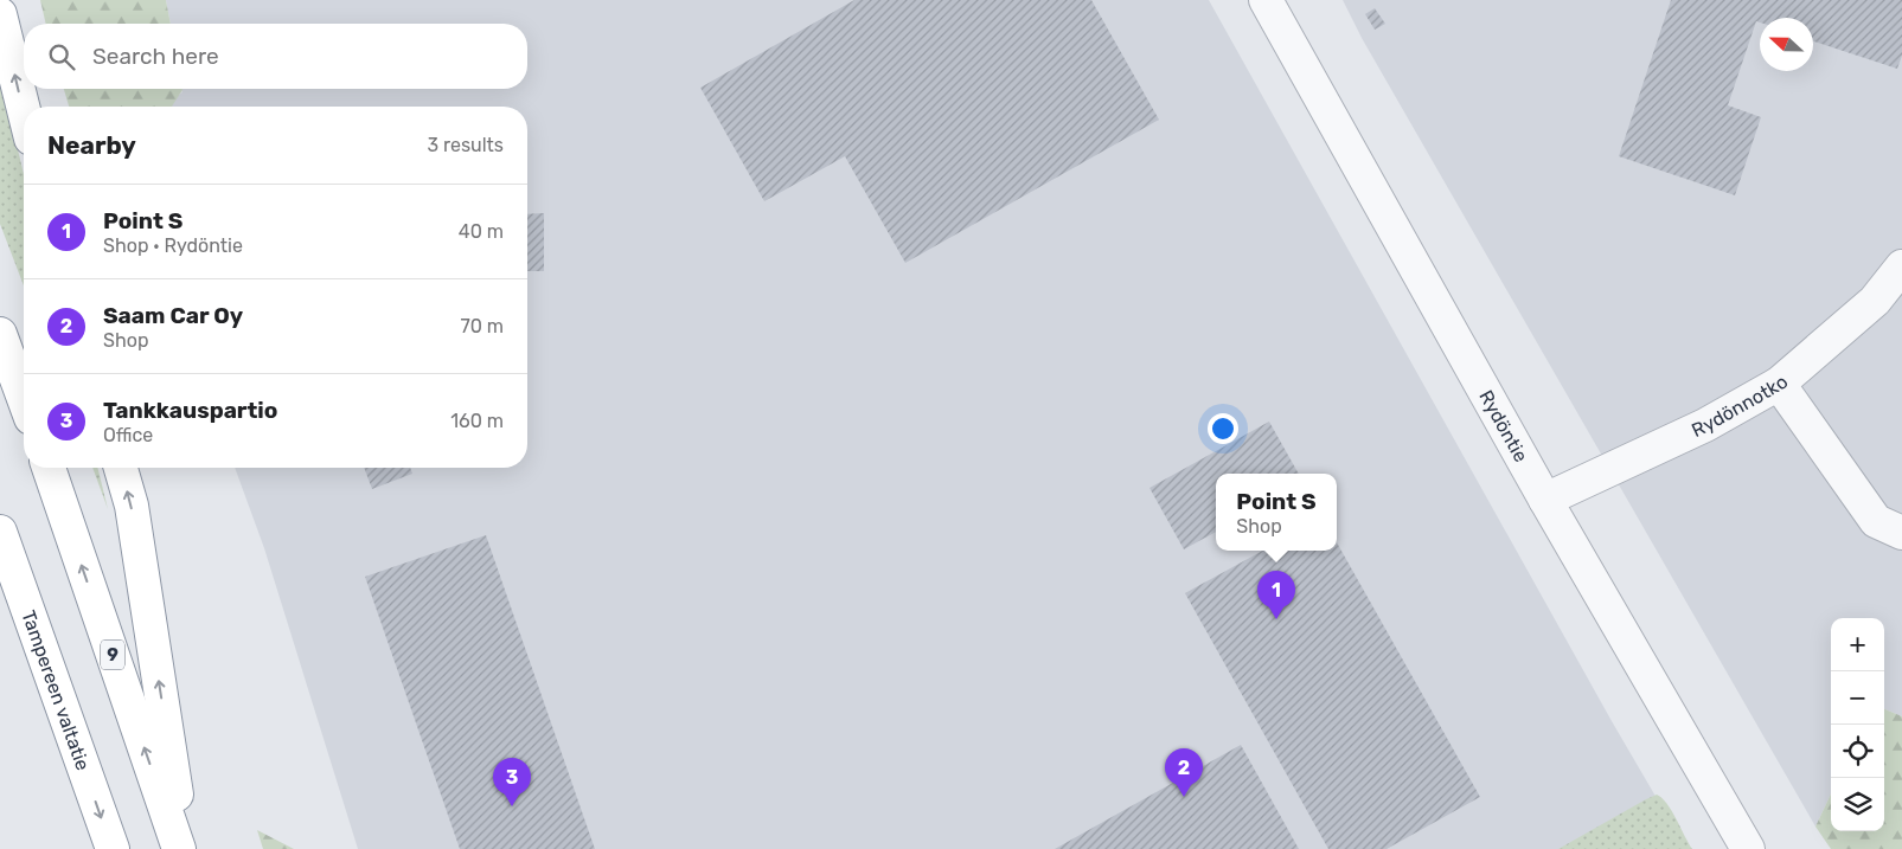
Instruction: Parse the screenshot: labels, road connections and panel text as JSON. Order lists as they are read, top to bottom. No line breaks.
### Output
{"streets":{"highway":["9","Tampereen valtatie"],"street":["Rydönnotko","Rydöntie"]},"crossings":[["Rydönnotko","Rydöntie"]],"north":"left","page":{"search":"Search here","heading":["Nearby","3 results"],"list":[{"mark":"1","name":"Point S","note":"Shop · Rydöntie","value":"40 m"},{"mark":"2","name":"Saam Car Oy","note":"Shop","value":"70 m"},{"mark":"3","name":"Tankkauspartio","note":"Office","value":"160 m"}],"popup":["Point S","Shop"],"pins":["1","2","3"],"map_buttons":["+","−"]}}
